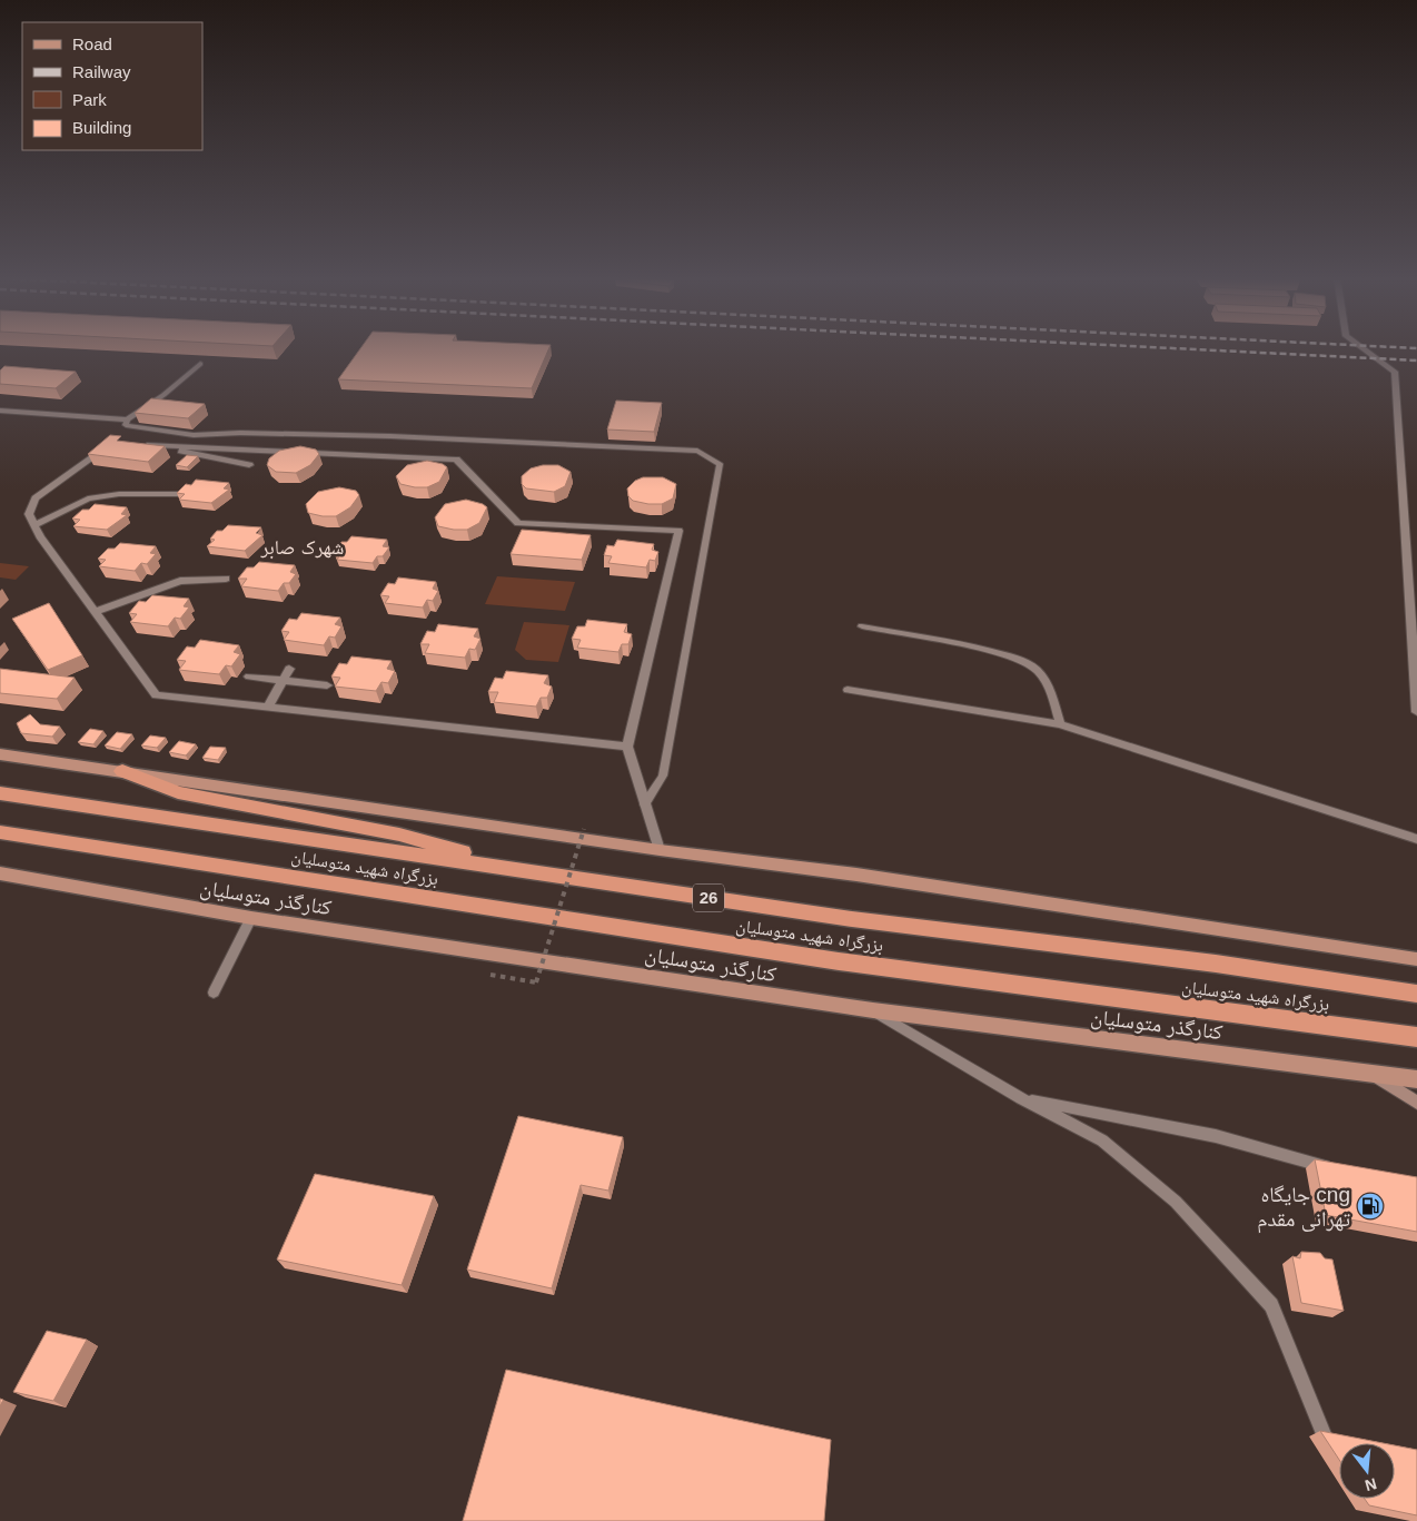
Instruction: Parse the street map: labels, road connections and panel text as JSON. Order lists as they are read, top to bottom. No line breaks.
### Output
{"streets":{"highway":["بزرگراه شهید متوسلیان","26"],"main road":["کنارگذر متوسلیان"]},"districts":["شهرک صابر"],"places":{"fuel station":["جایگاه cng تهرانی مقدم"]},"legend":["Road","Railway","Park","Building"],"north":"bottom"}
